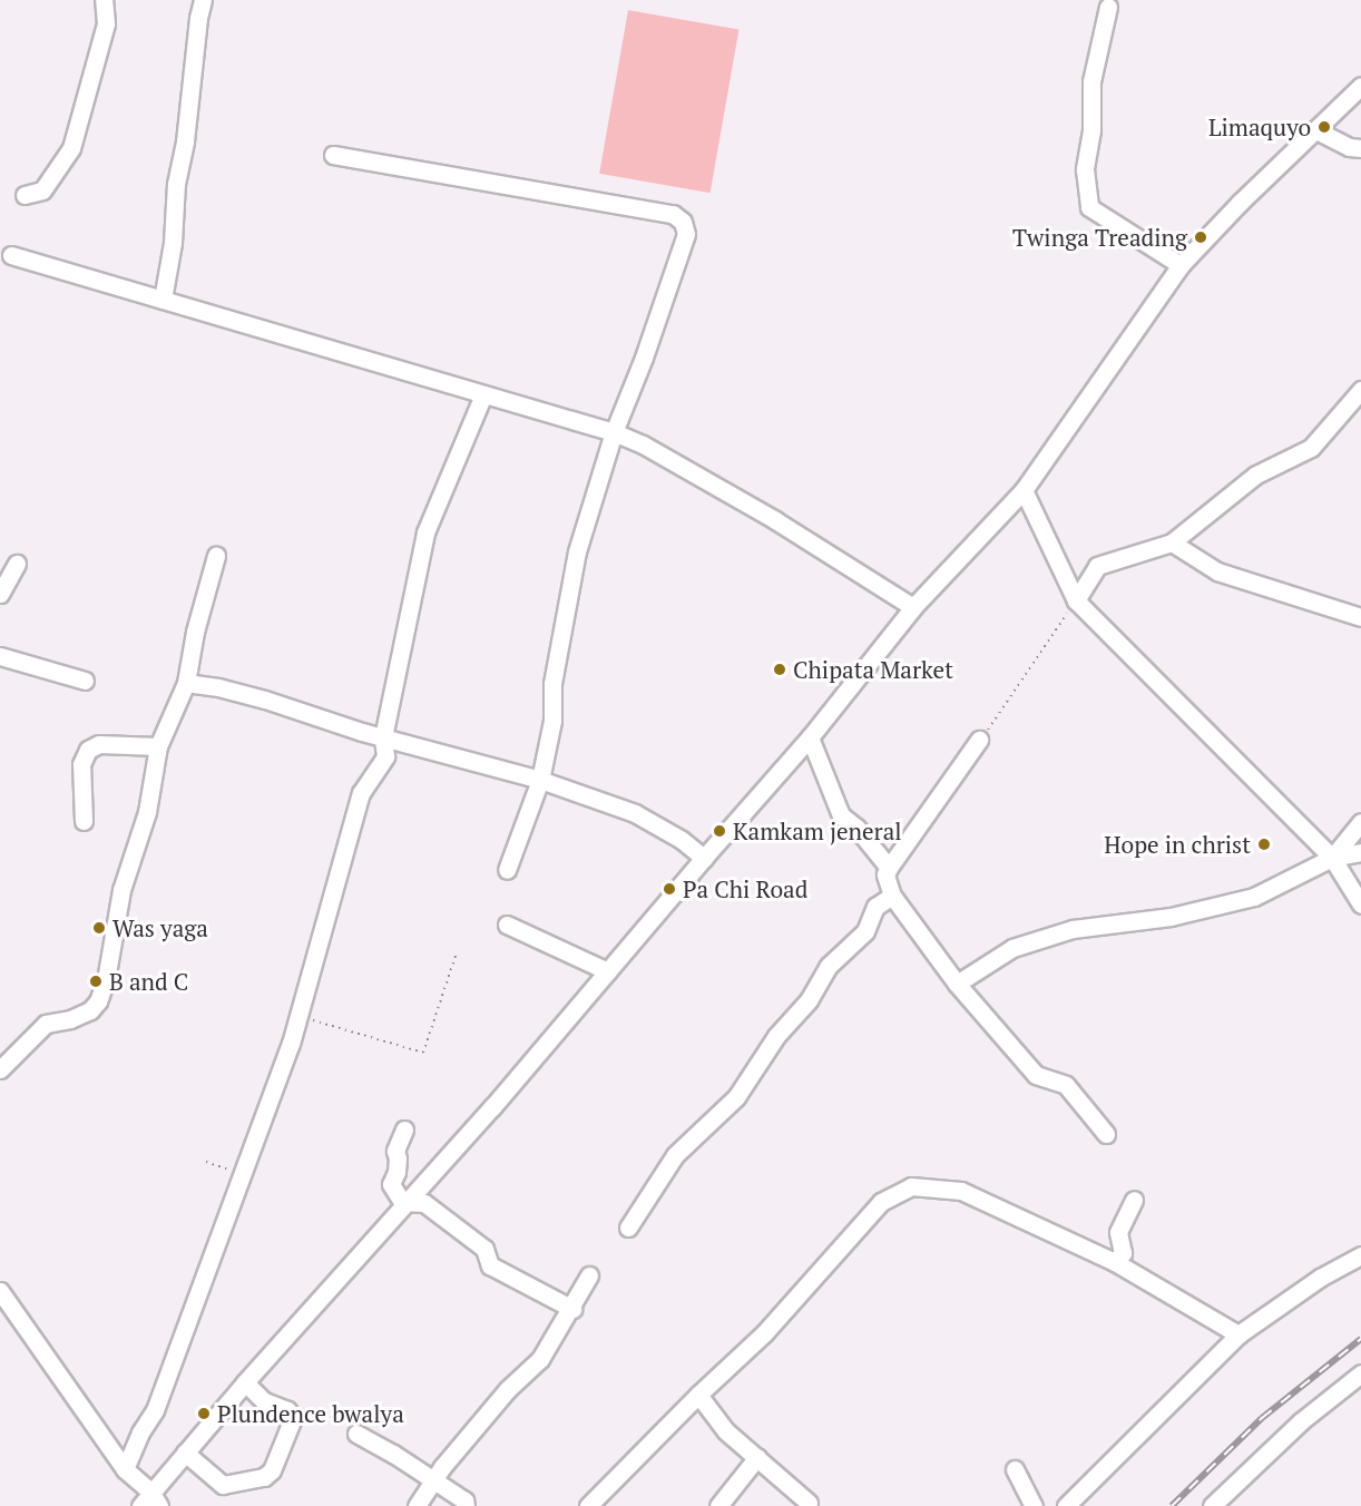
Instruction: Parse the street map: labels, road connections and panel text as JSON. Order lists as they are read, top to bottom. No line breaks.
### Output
{"places":["Limaquyo","Twinga Treading","Chipata Market","Kamkam jeneral","Hope in christ","Pa Chi Road","Was yaga","B and C","Plundence bwalya"]}
